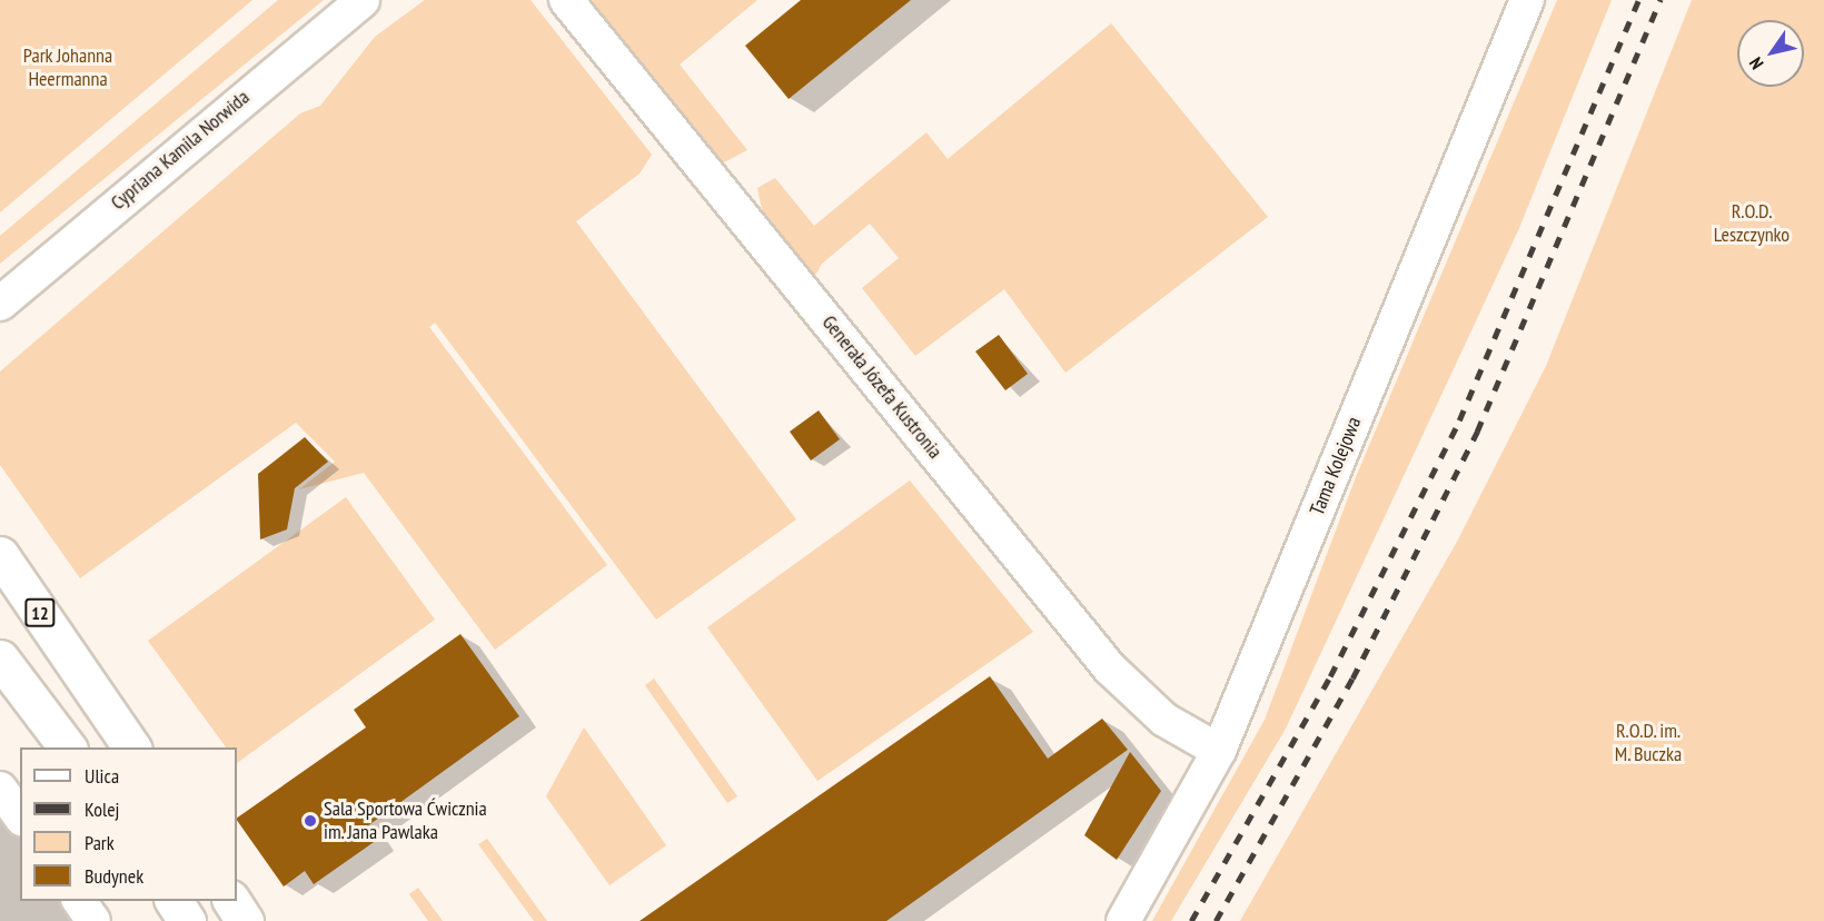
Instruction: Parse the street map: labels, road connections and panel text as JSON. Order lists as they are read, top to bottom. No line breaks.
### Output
{"streets":{"main road":["12"],"street":["Cypriana Kamila Norwida","Generała Józefa Kustronia","Tama Kolejowa"]},"crossings":[["Generała Józefa Kustronia","Tama Kolejowa"]],"parks":["Park Johanna Heermanna","R.O.D. Leszczynko","R.O.D. im. M. Buczka"],"places":["Sala Sportowa Ćwicznia im. Jana Pawlaka"],"legend":["Ulica","Kolej","Park","Budynek"],"north":"bottom left"}
